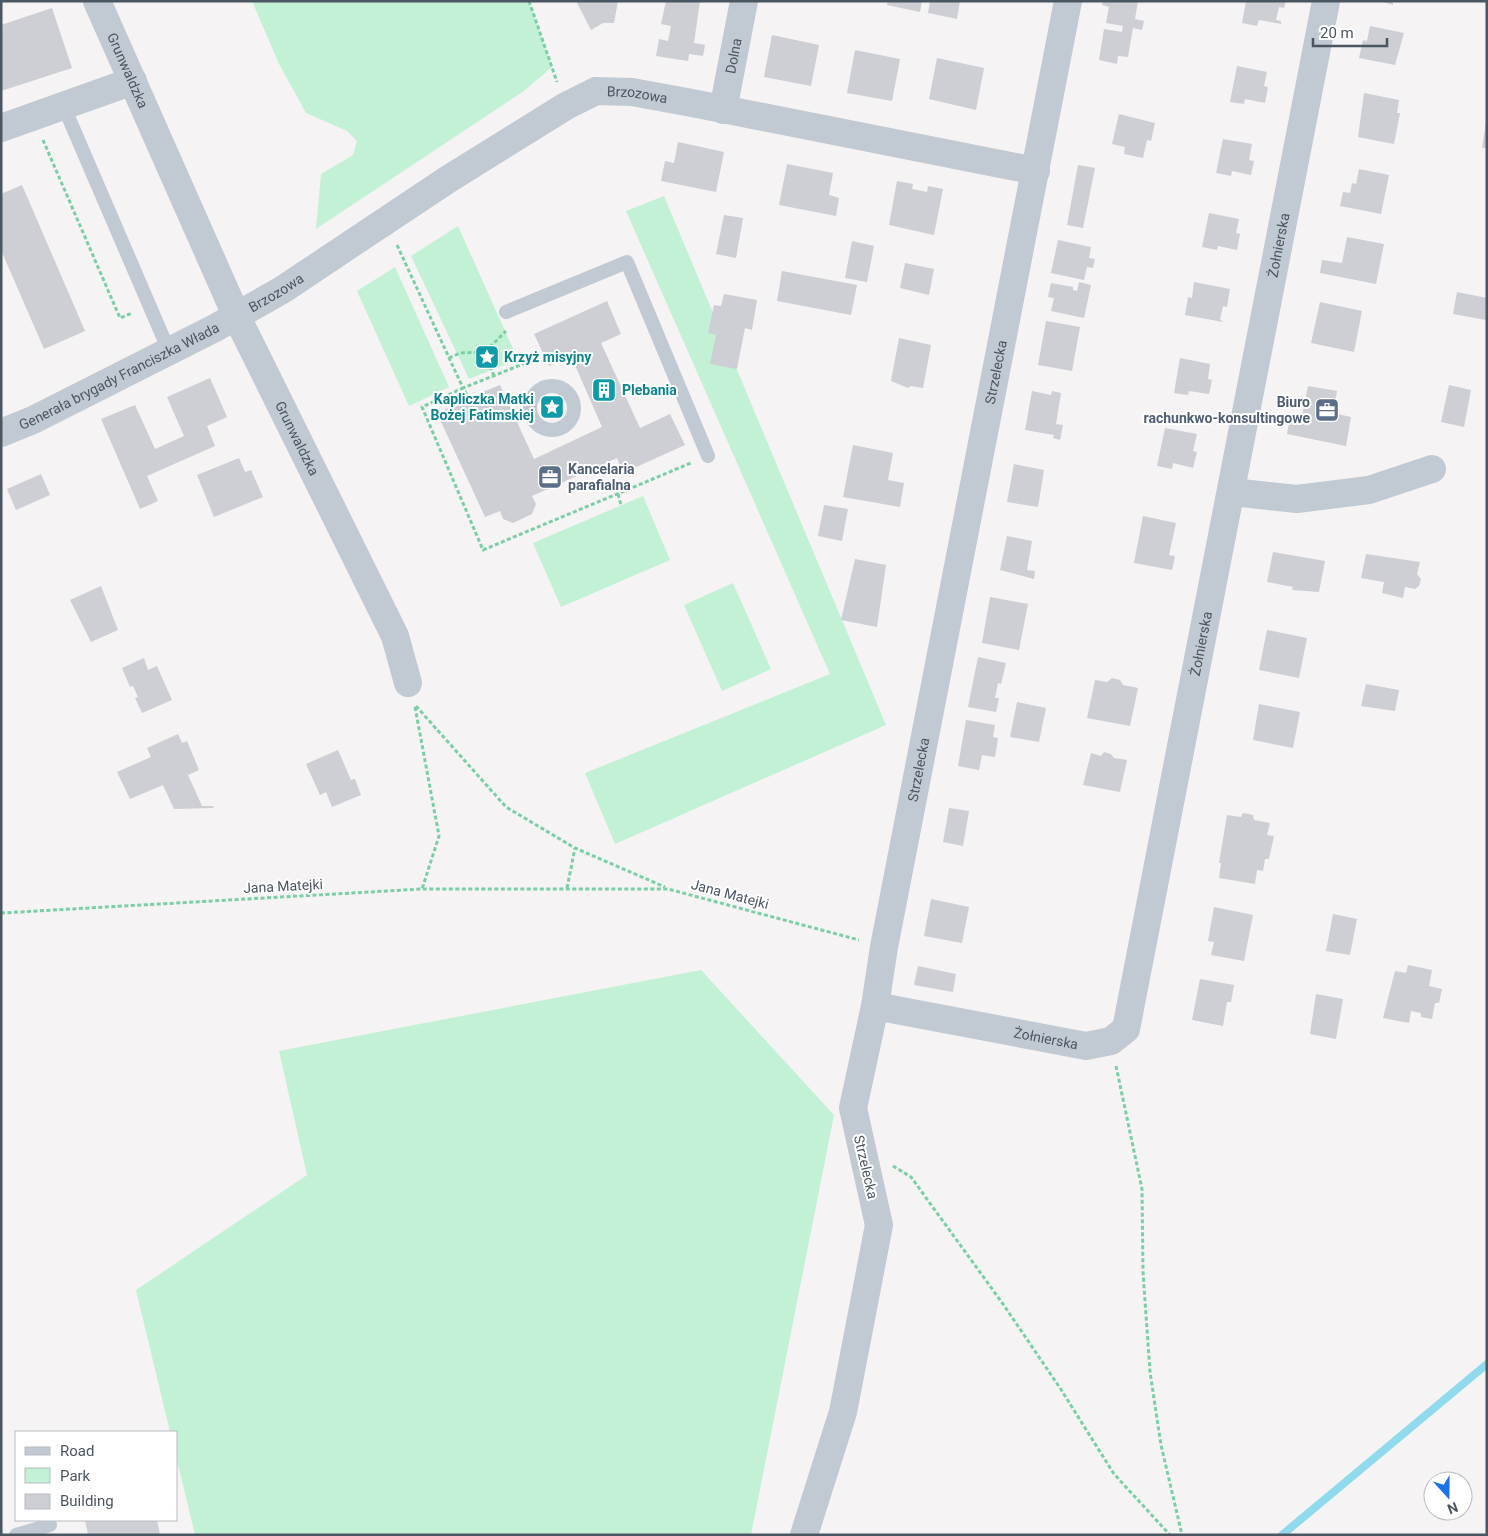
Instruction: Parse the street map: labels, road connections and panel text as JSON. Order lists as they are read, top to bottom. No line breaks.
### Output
{"streets":{"street":["Dolna","Grunwaldzka","Brzozowa","Żołnierska","Strzelecka","Generała brygady Franciszka Włada"],"path":["Jana Matejki"]},"crossings":[["Dolna","Brzozowa"],["Grunwaldzka","Brzozowa"],["Grunwaldzka","Generała brygady Franciszka Włada"],["Brzozowa","Strzelecka"],["Brzozowa","Generała brygady Franciszka Włada"],["Żołnierska","Strzelecka"],["Strzelecka","Jana Matejki"]],"places":{"place":["Krzyż misyjny","Kapliczka Matki Bożej Fatimskiej"],"building":["Plebania"],"office":["Biuro rachunkwo-konsultingowe","Kancelaria parafialna"]},"legend":["Road","Park","Building"],"scale_bar":"20 m","north":"bottom"}
